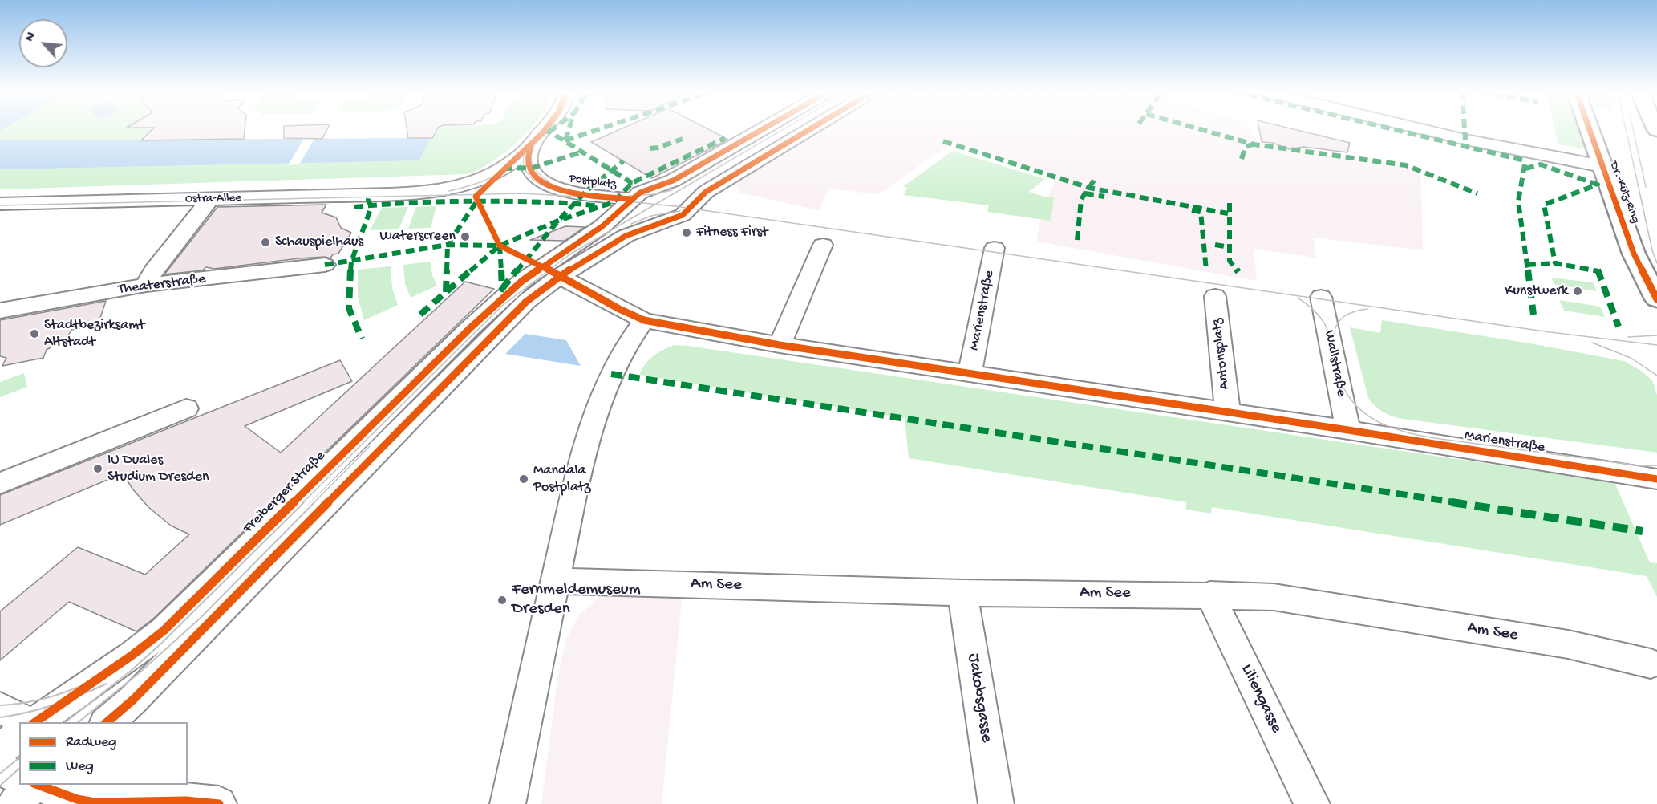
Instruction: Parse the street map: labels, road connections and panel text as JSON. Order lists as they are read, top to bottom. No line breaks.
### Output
{"streets":{"main road":["Dr.-Külz-Ring"],"street":["Postplatz","Ostra-Allee","Theaterstraße","Marienstraße","Antonsplatz","Wallstraße","Freiberger Straße","Am See","Jakobsgasse","Liliengasse"]},"crossings":[["Postplatz","Ostra-Allee"],["Postplatz","Marienstraße"],["Postplatz","Freiberger Straße"],["Marienstraße","Antonsplatz"],["Marienstraße","Wallstraße"],["Marienstraße","Freiberger Straße"],["Am See","Jakobsgasse"],["Am See","Liliengasse"]],"places":["Fitness First","Waterscreen","Schauspielhaus","Kunstwerk","Stadtbezirksamt Altstadt","IU Duales Studium Dresden","Mandala Postplatz","Fernmeldemuseum Dresden"],"legend":["Radweg","Weg"],"north":"top left"}
